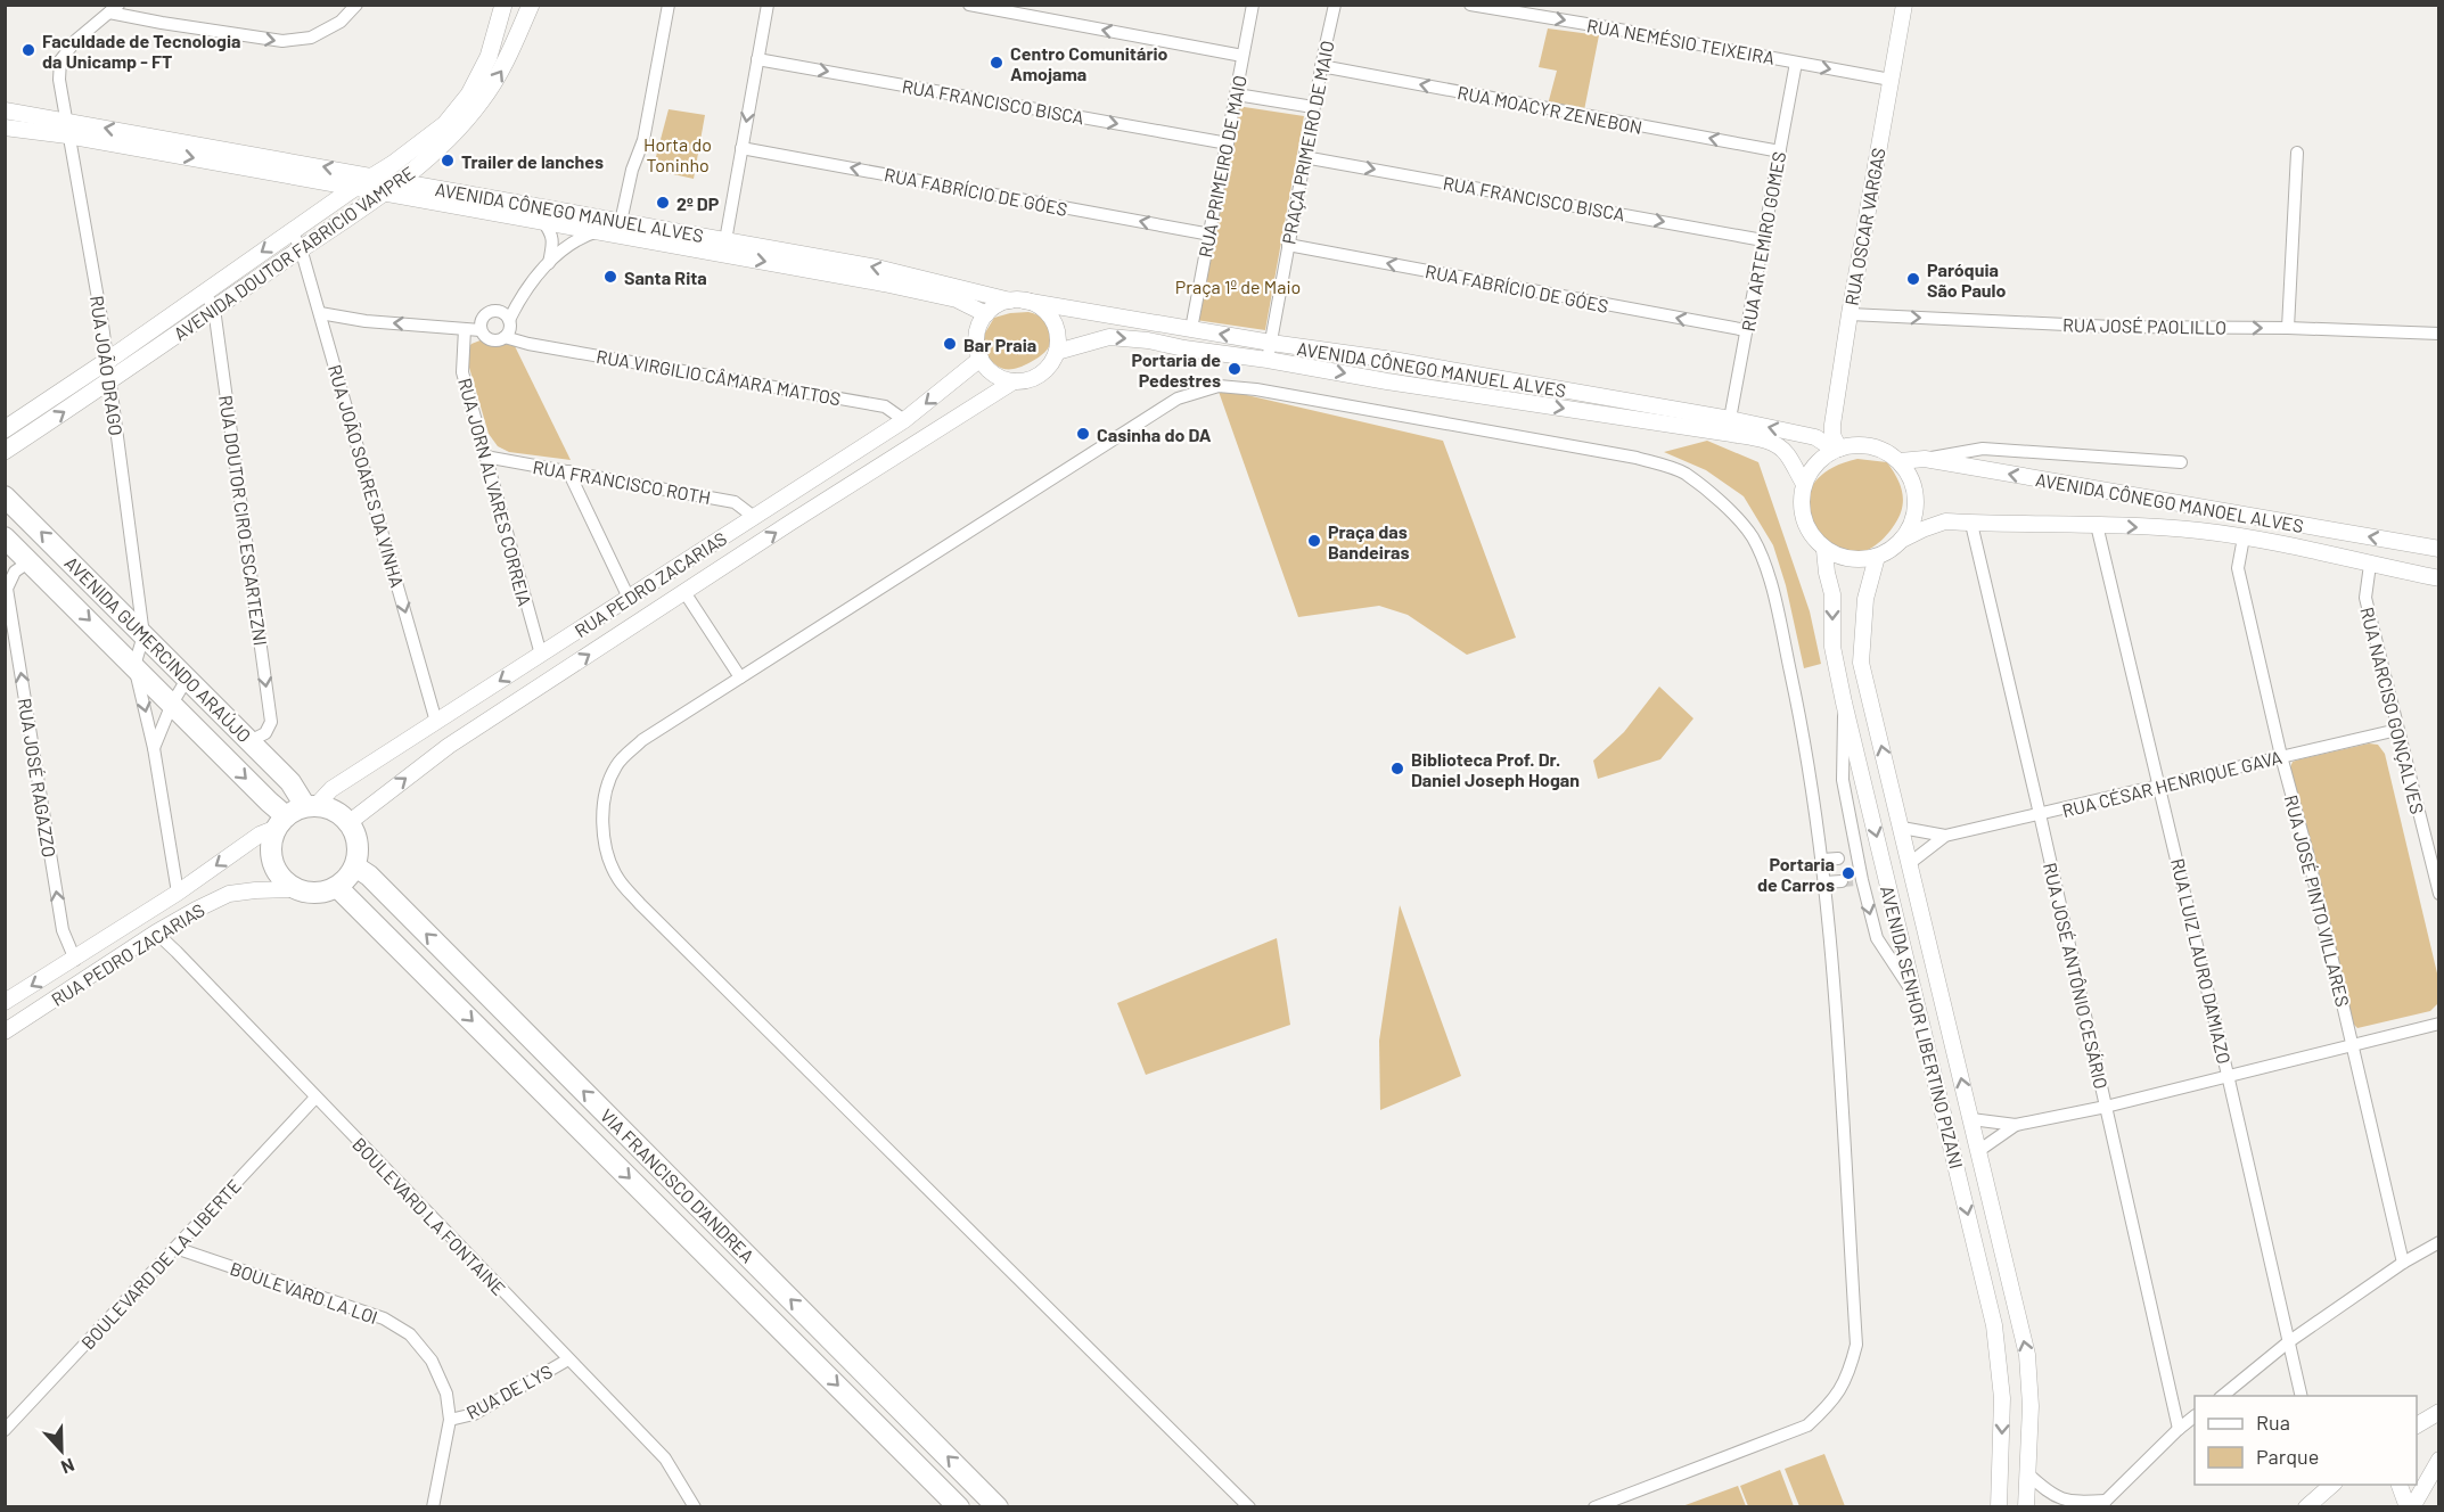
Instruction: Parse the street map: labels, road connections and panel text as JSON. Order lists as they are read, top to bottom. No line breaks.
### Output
{"streets":{"highway":["AVENIDA GUMERCINDO ARAÚJO","VIA FRANCISCO D'ANDREA"],"main road":["AVENIDA DOUTOR FABRICIO VAMPRE"],"street":["RUA NEMÉSIO TEIXEIRA","RUA FRANCISCO BISCA","RUA MOACYR ZENEBON","PRAÇA PRIMEIRO DE MAIO","RUA PRIMEIRO DE MAIO","RUA FABRÍCIO DE GÓES","AVENIDA CÔNEGO MANUEL ALVES","RUA OSCAR VARGAS","RUA ARTEMIRO GOMES","RUA JOSÉ PAOLILLO","RUA JOÃO DRAGO","RUA VIRGILIO CÂMARA MATTOS","RUA JOÃO SOARES DA VINHA","RUA FRANCISCO ROTH","RUA JORN ALVARES CORREIA","AVENIDA CÔNEGO MANOEL ALVES","RUA DOUTOR CIRO ESCARTEZNI","RUA PEDRO ZACARIAS","RUA NARCISO GONÇALVES","RUA JOSÉ RAGAZZO","RUA CÉSAR HENRIQUE GAVA","RUA JOSÉ PINTO VILLARES","RUA LUIZ LAURO DAMIAZO","RUA JOSÉ ANTÔNIO CESÁRIO","AVENIDA SENHOR LIBERTINO PIZANI","BOULEVARD LA FONTAINE","BOULEVARD DE LA LIBERTE","BOULEVARD LA LOI","RUA DE LYS"]},"crossings":[["RUA NEMÉSIO TEIXEIRA","RUA OSCAR VARGAS"],["RUA NEMÉSIO TEIXEIRA","RUA ARTEMIRO GOMES"],["RUA FRANCISCO BISCA","PRAÇA PRIMEIRO DE MAIO"],["RUA FRANCISCO BISCA","RUA PRIMEIRO DE MAIO"],["RUA FRANCISCO BISCA","RUA ARTEMIRO GOMES"],["RUA MOACYR ZENEBON","PRAÇA PRIMEIRO DE MAIO"],["RUA MOACYR ZENEBON","RUA ARTEMIRO GOMES"],["PRAÇA PRIMEIRO DE MAIO","RUA FABRÍCIO DE GÓES"],["PRAÇA PRIMEIRO DE MAIO","AVENIDA CÔNEGO MANUEL ALVES"],["RUA PRIMEIRO DE MAIO","RUA FABRÍCIO DE GÓES"],["RUA PRIMEIRO DE MAIO","AVENIDA CÔNEGO MANUEL ALVES"],["RUA FABRÍCIO DE GÓES","RUA ARTEMIRO GOMES"],["AVENIDA CÔNEGO MANUEL ALVES","RUA OSCAR VARGAS"],["AVENIDA CÔNEGO MANUEL ALVES","RUA ARTEMIRO GOMES"],["AVENIDA CÔNEGO MANUEL ALVES","AVENIDA DOUTOR FABRICIO VAMPRE"],["AVENIDA CÔNEGO MANUEL ALVES","RUA JOÃO DRAGO"],["AVENIDA CÔNEGO MANUEL ALVES","AVENIDA CÔNEGO MANOEL ALVES"],["AVENIDA CÔNEGO MANUEL ALVES","RUA PEDRO ZACARIAS"],["AVENIDA CÔNEGO MANUEL ALVES","AVENIDA SENHOR LIBERTINO PIZANI"],["RUA OSCAR VARGAS","RUA JOSÉ PAOLILLO"],["RUA OSCAR VARGAS","AVENIDA CÔNEGO MANOEL ALVES"],["RUA OSCAR VARGAS","AVENIDA SENHOR LIBERTINO PIZANI"],["AVENIDA DOUTOR FABRICIO VAMPRE","RUA JOÃO DRAGO"],["AVENIDA DOUTOR FABRICIO VAMPRE","RUA JOÃO SOARES DA VINHA"],["AVENIDA DOUTOR FABRICIO VAMPRE","RUA DOUTOR CIRO ESCARTEZNI"],["RUA JOÃO DRAGO","RUA PEDRO ZACARIAS"],["RUA JOÃO DRAGO","AVENIDA GUMERCINDO ARAÚJO"],["RUA VIRGILIO CÂMARA MATTOS","RUA PEDRO ZACARIAS"],["RUA JOÃO SOARES DA VINHA","RUA PEDRO ZACARIAS"],["RUA FRANCISCO ROTH","RUA JORN ALVARES CORREIA"],["RUA FRANCISCO ROTH","RUA PEDRO ZACARIAS"],["RUA JORN ALVARES CORREIA","RUA PEDRO ZACARIAS"],["AVENIDA CÔNEGO MANOEL ALVES","RUA NARCISO GONÇALVES"],["AVENIDA CÔNEGO MANOEL ALVES","RUA JOSÉ PINTO VILLARES"],["AVENIDA CÔNEGO MANOEL ALVES","RUA LUIZ LAURO DAMIAZO"],["AVENIDA CÔNEGO MANOEL ALVES","RUA JOSÉ ANTÔNIO CESÁRIO"],["AVENIDA CÔNEGO MANOEL ALVES","AVENIDA SENHOR LIBERTINO PIZANI"],["RUA DOUTOR CIRO ESCARTEZNI","AVENIDA GUMERCINDO ARAÚJO"],["RUA PEDRO ZACARIAS","AVENIDA GUMERCINDO ARAÚJO"],["RUA PEDRO ZACARIAS","RUA JOSÉ RAGAZZO"],["RUA PEDRO ZACARIAS","VIA FRANCISCO D'ANDREA"],["RUA PEDRO ZACARIAS","BOULEVARD LA FONTAINE"],["AVENIDA GUMERCINDO ARAÚJO","RUA JOSÉ RAGAZZO"],["AVENIDA GUMERCINDO ARAÚJO","VIA FRANCISCO D'ANDREA"],["RUA NARCISO GONÇALVES","RUA CÉSAR HENRIQUE GAVA"],["RUA CÉSAR HENRIQUE GAVA","RUA JOSÉ PINTO VILLARES"],["RUA CÉSAR HENRIQUE GAVA","RUA LUIZ LAURO DAMIAZO"],["RUA CÉSAR HENRIQUE GAVA","RUA JOSÉ ANTÔNIO CESÁRIO"],["RUA CÉSAR HENRIQUE GAVA","AVENIDA SENHOR LIBERTINO PIZANI"],["BOULEVARD LA FONTAINE","BOULEVARD DE LA LIBERTE"],["BOULEVARD LA FONTAINE","RUA DE LYS"],["BOULEVARD DE LA LIBERTE","BOULEVARD LA LOI"],["BOULEVARD LA LOI","RUA DE LYS"]],"one_way":["RUA NEMÉSIO TEIXEIRA","RUA FRANCISCO BISCA","RUA MOACYR ZENEBON","RUA FABRÍCIO DE GÓES","RUA JOSÉ PAOLILLO","RUA JOÃO SOARES DA VINHA","RUA DOUTOR CIRO ESCARTEZNI","RUA JOSÉ RAGAZZO"],"parks":["Horta do Toninho","Praça 1º de Maio"],"places":["Faculdade de Tecnologia da Unicamp - FT","Centro Comunitário Amojama","Trailer de lanches","2º DP","Santa Rita","Paróquia São Paulo","Bar Praia","Portaria de Pedestres","Casinha do DA","Praça das Bandeiras","Biblioteca Prof. Dr. Daniel Joseph Hogan","Portaria de Carros"],"legend":["Rua","Parque"],"north":"bottom"}
